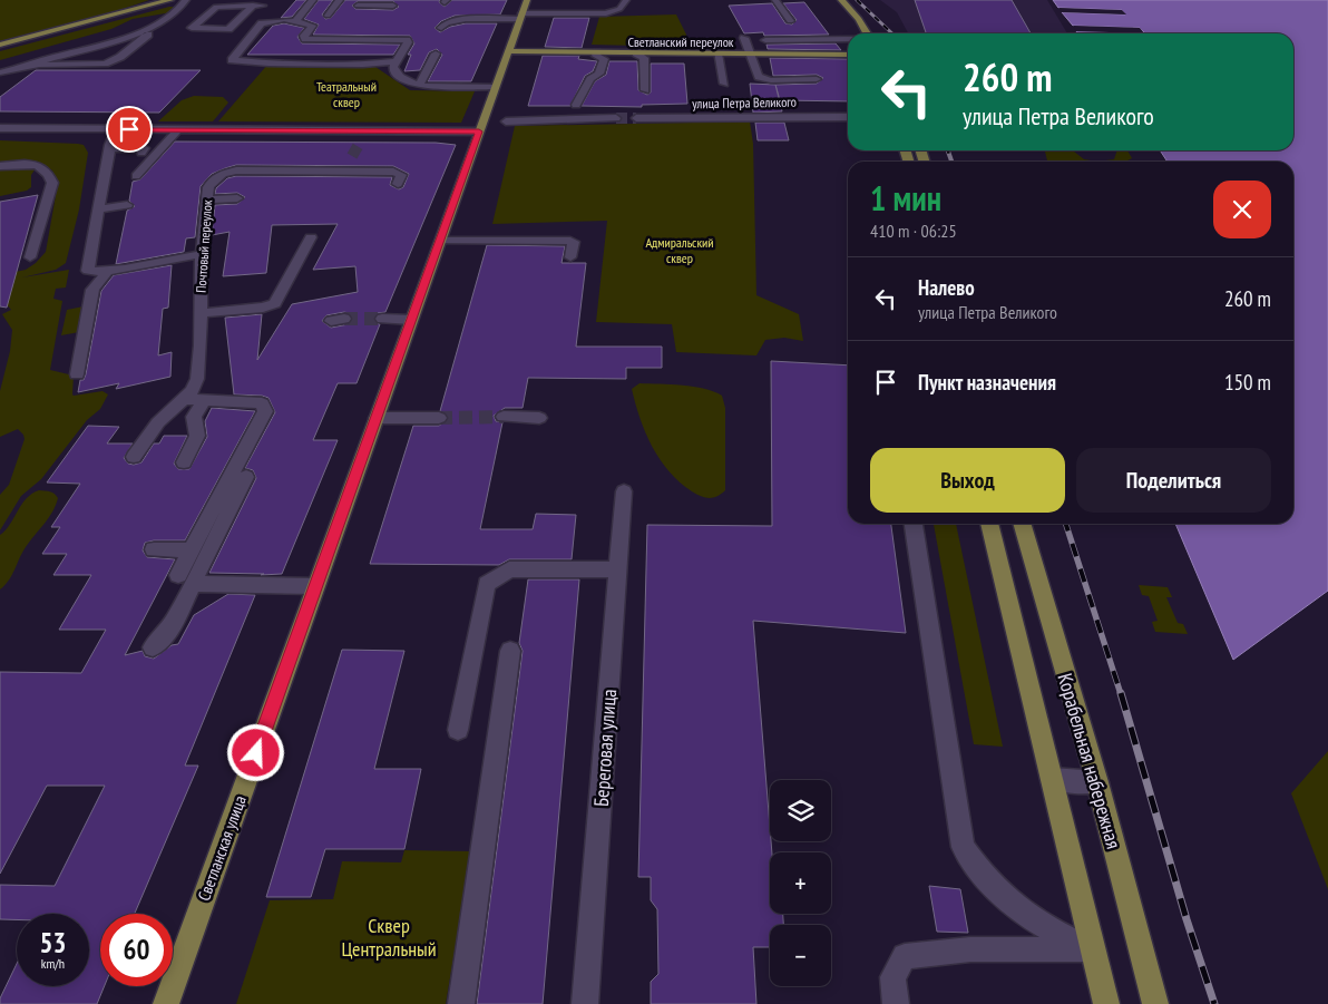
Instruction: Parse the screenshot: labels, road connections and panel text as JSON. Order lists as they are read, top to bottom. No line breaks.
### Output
{"streets":{"main road":["Светланский переулок","Корабельная набережная","Светланская улица"],"street":["улица Петра Великого","Почтовый переулок","Береговая улица"]},"crossings":[["Светланский переулок","Светланская улица"]],"parks":["Театральный сквер","Адмиральский сквер","Сквер Центральный"],"page":{"turn":["260 m","улица Петра Великого"],"heading":["1 мин","410 m · 06:25"],"list":[{"name":"Налево","note":"улица Петра Великого","value":"260 m"},{"name":"Пункт назначения","value":"150 m"}],"buttons":["Выход","Поделиться"],"map_buttons":["+","−"],"speed":"53 km/h","limit":"60"}}
